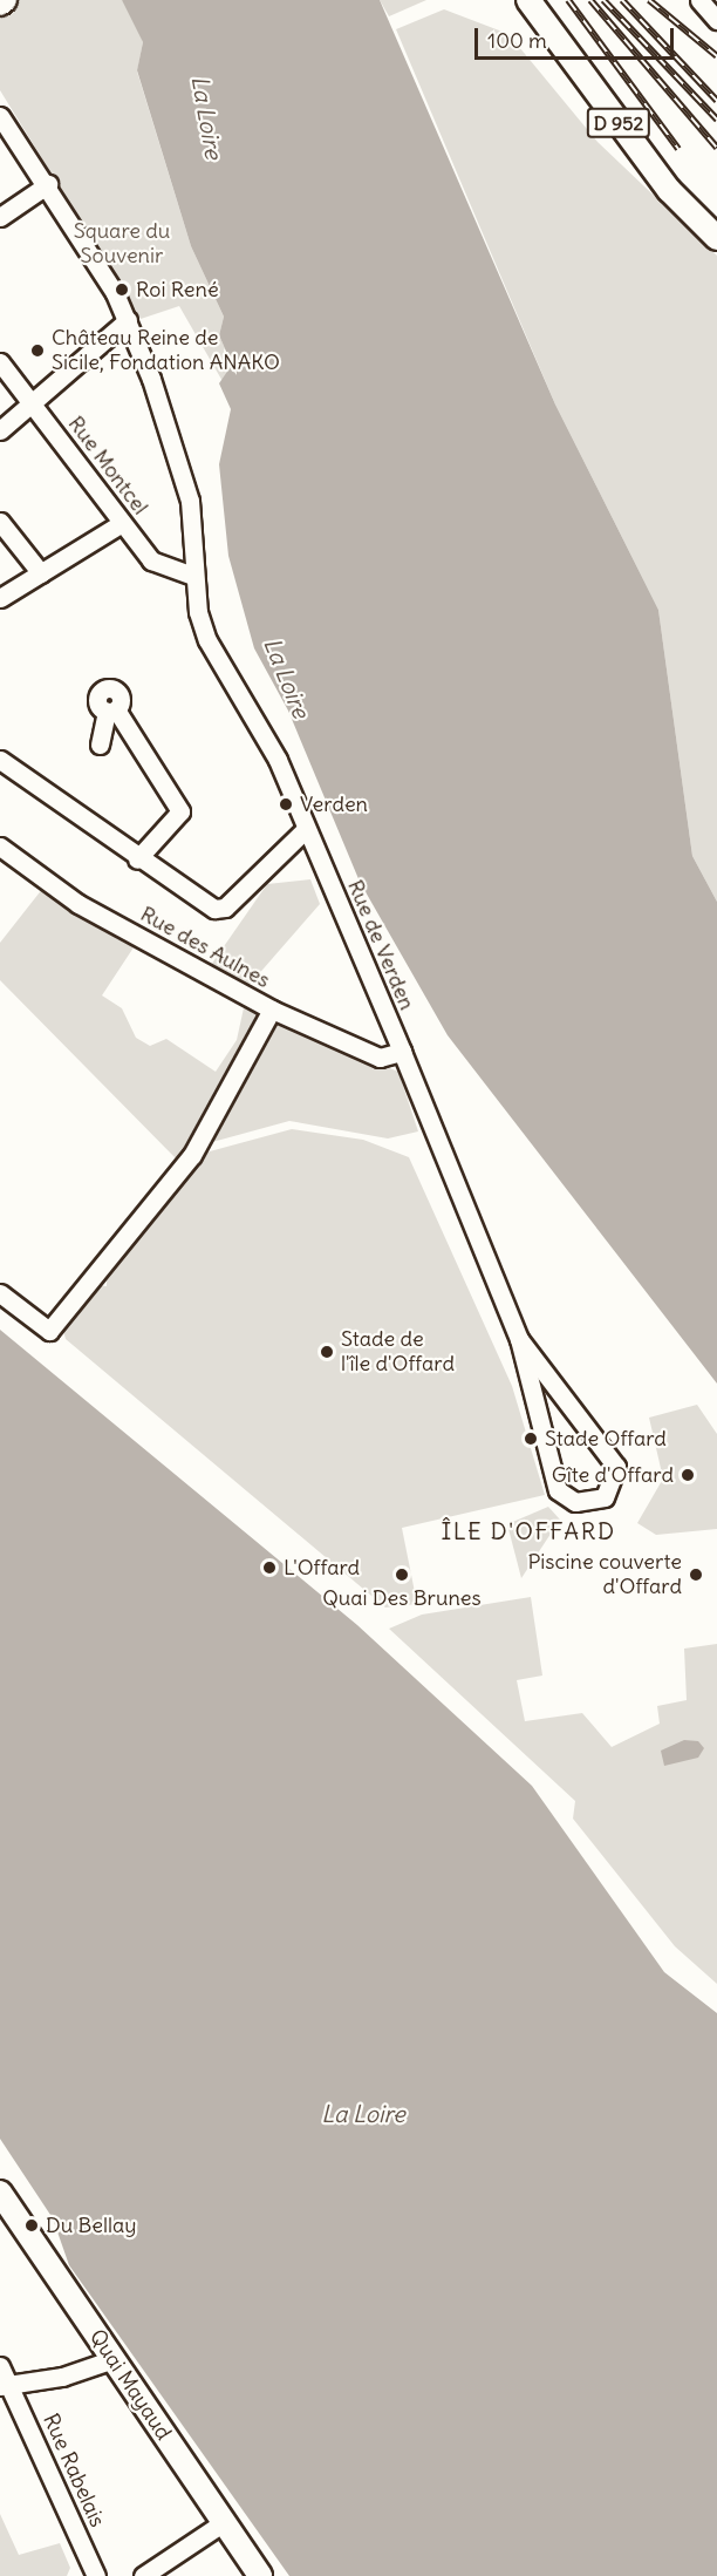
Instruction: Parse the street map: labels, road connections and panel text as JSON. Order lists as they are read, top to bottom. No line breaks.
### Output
{"streets":{"main road":["D 952","Quai Mayaud"],"street":["Rue Montcel","Rue de Verden","Rue des Aulnes","Rue Rabelais"]},"crossings":[["Rue Montcel","Rue de Verden"],["Rue de Verden","Rue des Aulnes"]],"districts":["ÎLE D'OFFARD"],"water":["La Loire"],"parks":["Square du Souvenir"],"places":["Roi René","Château Reine de Sicile, Fondation ANAKO","Verden","Stade de l'île d'Offard","Stade Offard","Gîte d'Offard","L'Offard","Quai Des Brunes","Piscine couverte d'Offard","Du Bellay"],"scale_bar":"100 m"}
